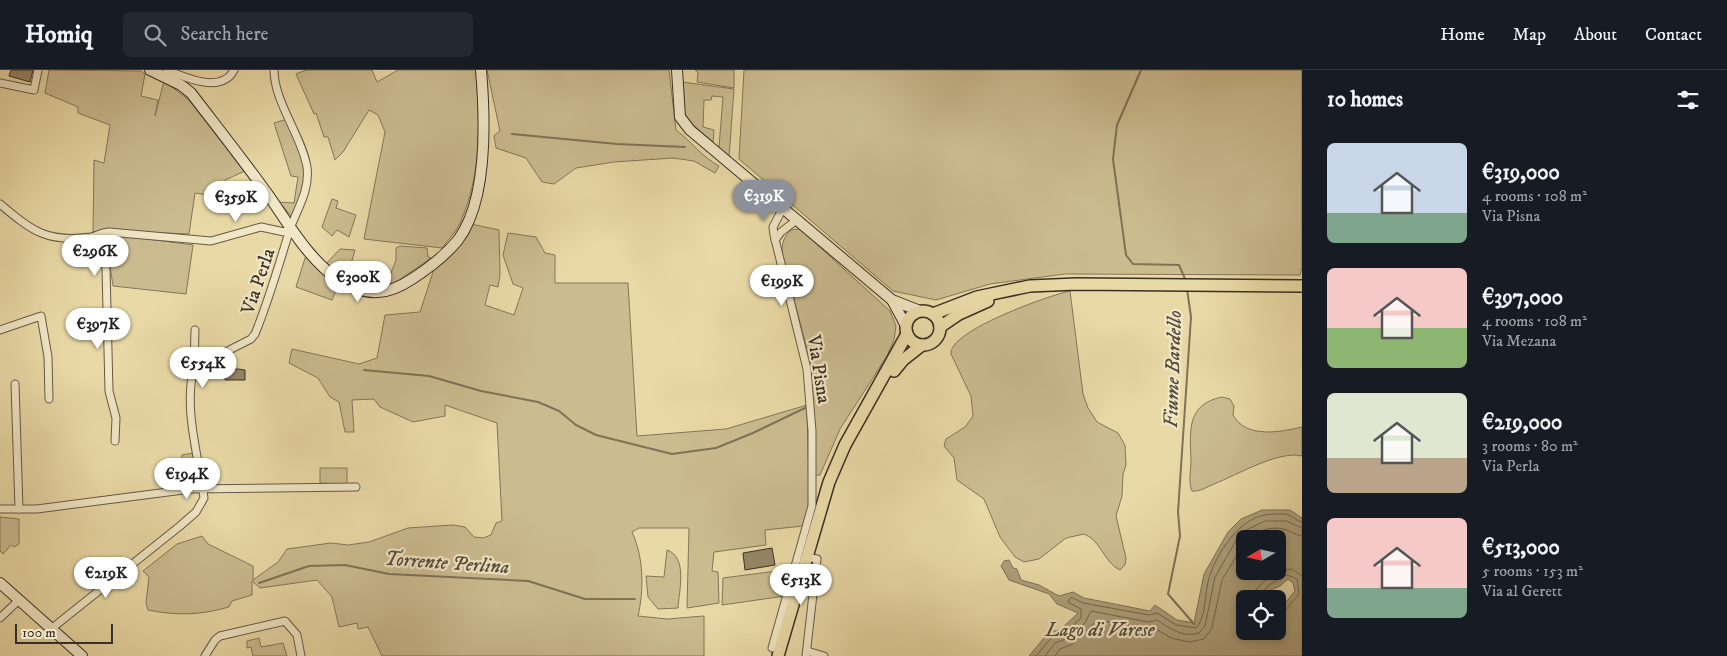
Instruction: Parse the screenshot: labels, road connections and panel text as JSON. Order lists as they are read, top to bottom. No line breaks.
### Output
{"streets":{"street":["Via Perla","Via Pisna"]},"water":["Fiume Bardello","Torrente Perlina","Lago di Varese"],"scale_bar":"100 m","north":"left","page":{"header":"Homiq","search":"Search here","nav":["Home","Map","About","Contact"],"heading":"10 homes","list":[{"name":"€319,000","note":"4 rooms · 108 m² · Via Pisna"},{"name":"€397,000","note":"4 rooms · 108 m² · Via Mezana"},{"name":"€219,000","note":"3 rooms · 80 m² · Via Perla"},{"name":"€513,000","note":"5 rooms · 153 m² · Via al Gerett"}],"price":["€319K","€359K","€296K","€300K","€199K","€397K","€554K","€194K","€219K","€513K"],"scale":"100 m"}}
